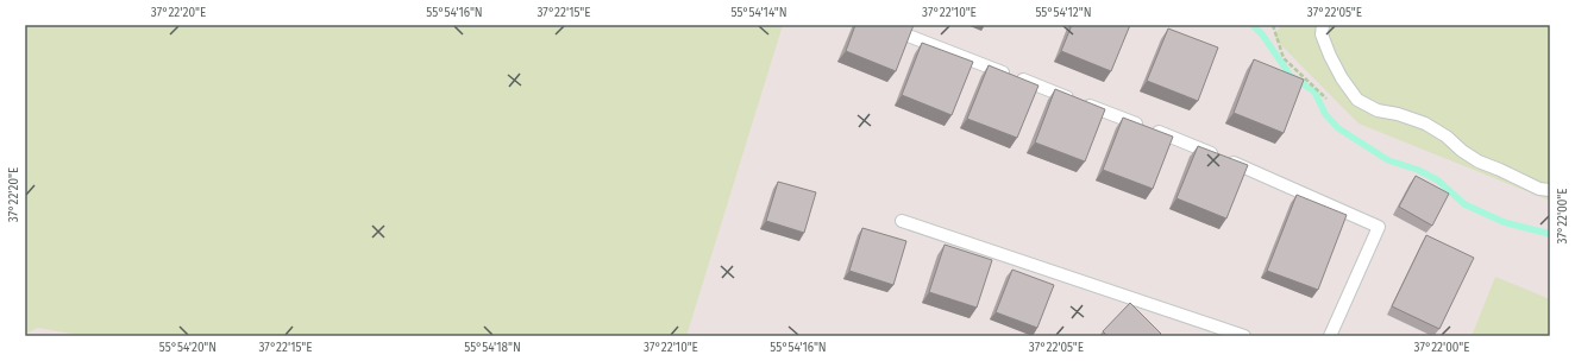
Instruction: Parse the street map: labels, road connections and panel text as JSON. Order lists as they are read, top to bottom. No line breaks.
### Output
{"coordinates":["37°22'20\"E","55°54'16\"N","37°22'15\"E","55°54'14\"N","37°22'10\"E","55°54'12\"N","37°22'05\"E","37°22'00\"E","55°54'20\"N","55°54'18\"N"]}
